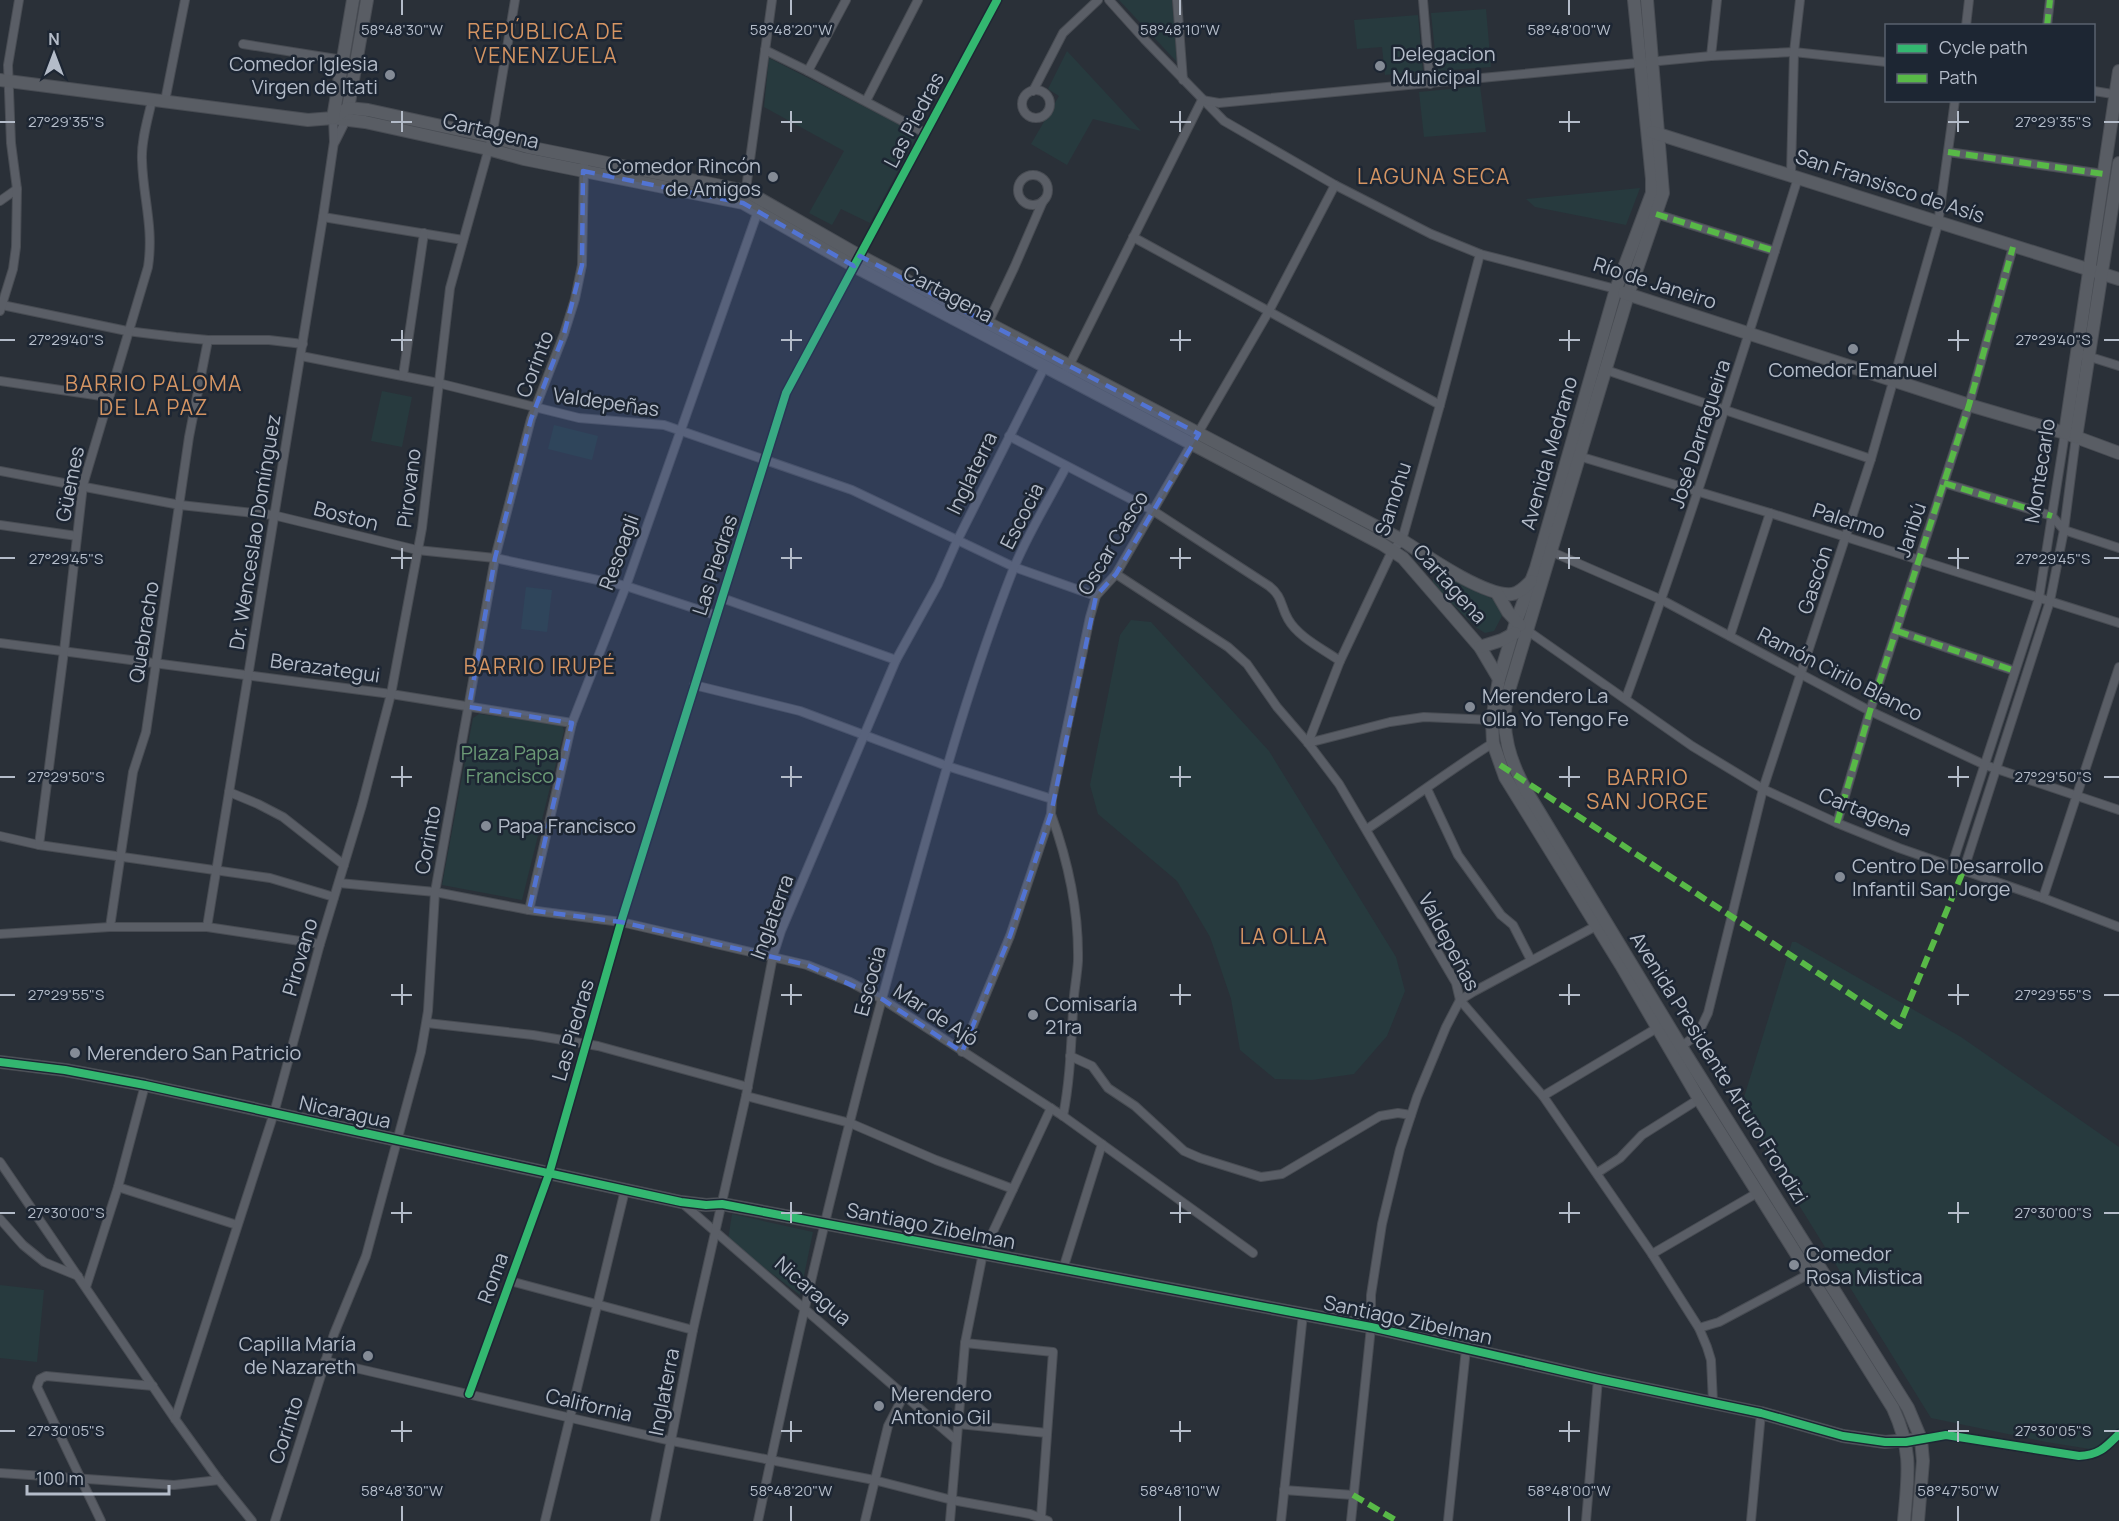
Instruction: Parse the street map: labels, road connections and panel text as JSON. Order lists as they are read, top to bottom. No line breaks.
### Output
{"streets":{"main road":["Cartagena","San Fransisco de Asís","Río de Janeiro","Avenida Medrano","Montecarlo","Avenida Presidente Arturo Frondizi","Nicaragua","Santiago Zibelman"],"street":["Las Piedras","Corinto","Valdepeñas","José Darragueira","Inglaterra","Güemes","Pirovano","Samohu","Boston","Escocia","Palermo","Jaribú","Dr. Wenceslao Domínguez","Oscar Casco","Resoagli","Gascón","Quebracho","Berazategui","Ramón Cirilo Blanco","Mar de Ajó","Roma","California"]},"crossings":[["Las Piedras","Cartagena"],["Las Piedras","Valdepeñas"],["Las Piedras","Boston"],["Las Piedras","Mar de Ajó"],["Las Piedras","Nicaragua"],["Las Piedras","Roma"],["Cartagena","Corinto"],["Cartagena","José Darragueira"],["Cartagena","Avenida Medrano"],["Cartagena","Montecarlo"],["Cartagena","Inglaterra"],["Cartagena","Güemes"],["Cartagena","Pirovano"],["Cartagena","Samohu"],["Cartagena","Jaribú"],["Cartagena","Dr. Wenceslao Domínguez"],["Cartagena","Oscar Casco"],["Cartagena","Resoagli"],["Cartagena","Gascón"],["Cartagena","Avenida Presidente Arturo Frondizi"],["San Fransisco de Asís","José Darragueira"],["San Fransisco de Asís","Avenida Medrano"],["San Fransisco de Asís","Montecarlo"],["San Fransisco de Asís","Jaribú"],["San Fransisco de Asís","Gascón"],["Río de Janeiro","José Darragueira"],["Río de Janeiro","Avenida Medrano"],["Río de Janeiro","Montecarlo"],["Río de Janeiro","Samohu"],["Río de Janeiro","Jaribú"],["Río de Janeiro","Oscar Casco"],["Río de Janeiro","Gascón"],["Corinto","Valdepeñas"],["Corinto","Boston"],["Corinto","Berazategui"],["Corinto","Mar de Ajó"],["Corinto","Nicaragua"],["Corinto","California"],["Valdepeñas","Inglaterra"],["Valdepeñas","Pirovano"],["Valdepeñas","Samohu"],["Valdepeñas","Escocia"],["Valdepeñas","Dr. Wenceslao Domínguez"],["Valdepeñas","Oscar Casco"],["Valdepeñas","Resoagli"],["Valdepeñas","Santiago Zibelman"],["José Darragueira","Palermo"],["José Darragueira","Ramón Cirilo Blanco"],["Avenida Medrano","Palermo"],["Avenida Medrano","Ramón Cirilo Blanco"],["Avenida Medrano","Avenida Presidente Arturo Frondizi"],["Montecarlo","Palermo"],["Montecarlo","Ramón Cirilo Blanco"],["Inglaterra","Mar de Ajó"],["Inglaterra","Nicaragua"],["Inglaterra","Santiago Zibelman"],["Inglaterra","California"],["Güemes","Boston"],["Güemes","Berazategui"],["Pirovano","Boston"],["Pirovano","Berazategui"],["Pirovano","Mar de Ajó"],["Pirovano","Nicaragua"],["Boston","Dr. Wenceslao Domínguez"],["Boston","Resoagli"],["Boston","Quebracho"],["Escocia","Mar de Ajó"],["Escocia","Nicaragua"],["Escocia","Santiago Zibelman"],["Escocia","California"],["Palermo","Jaribú"],["Palermo","Gascón"],["Jaribú","Ramón Cirilo Blanco"],["Dr. Wenceslao Domínguez","Berazategui"],["Oscar Casco","Mar de Ajó"],["Resoagli","Berazategui"],["Resoagli","Mar de Ajó"],["Gascón","Ramón Cirilo Blanco"],["Gascón","Avenida Presidente Arturo Frondizi"],["Quebracho","Berazategui"],["Avenida Presidente Arturo Frondizi","Santiago Zibelman"],["Nicaragua","Santiago Zibelman"],["Nicaragua","Roma"],["Roma","California"]],"districts":["REPÚBLICA DE VENENZUELA","LAGUNA SECA","BARRIO PALOMA DE LA PAZ","BARRIO IRUPÉ","BARRIO SAN JORGE","LA OLLA"],"parks":["Plaza Papa Francisco"],"places":["Delegacion Municipal","Comedor Iglesia Virgen de Itati","Comedor Rincón de Amigos","Comedor Emanuel","Merendero La Olla Yo Tengo Fe","Papa Francisco","Centro De Desarrollo Infantil San Jorge","Comisaría 21ra","Merendero San Patricio","Comedor Rosa Mistica","Capilla María de Nazareth","Merendero Antonio Gil"],"legend":["Cycle path","Path"],"scale_bar":"100 m","north":"top","coordinates":["58°48'30\"W","58°48'20\"W","58°48'10\"W","58°48'00\"W","27°29'35\"S","27°29'40\"S","27°29'45\"S","27°29'50\"S","27°29'55\"S","27°30'00\"S","27°30'05\"S","58°47'50\"W"]}
